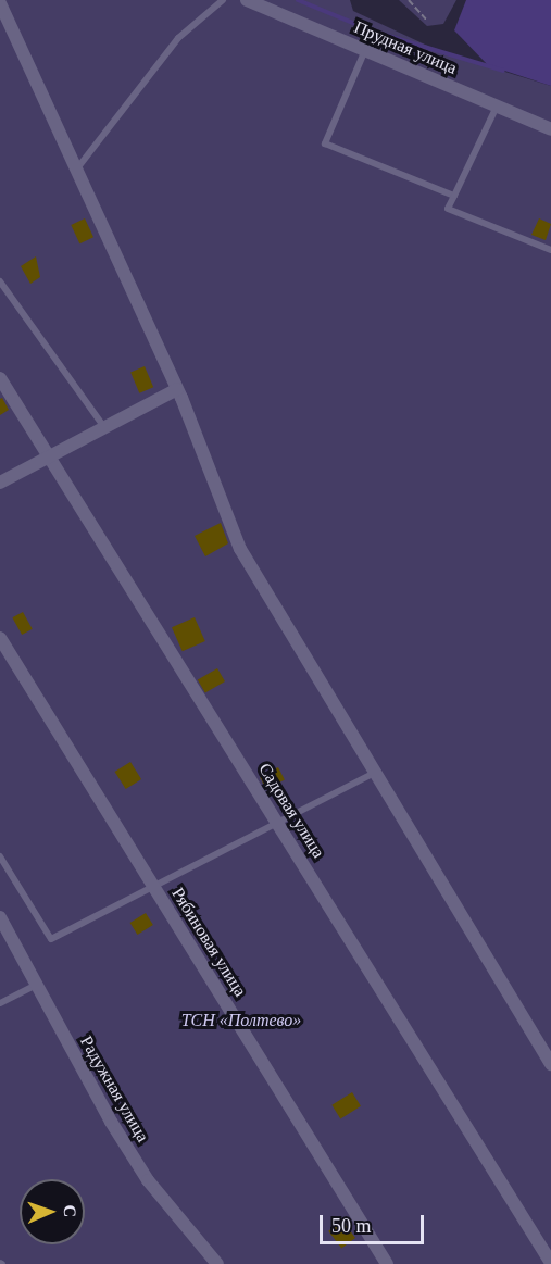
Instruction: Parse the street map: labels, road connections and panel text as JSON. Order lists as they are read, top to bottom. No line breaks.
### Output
{"streets":{"street":["Прудная улица","Садовая улица","Рябиновая улица","Радужная улица"]},"parks":["ТСН «Полтево»"],"scale_bar":"50 m","north":"right"}
